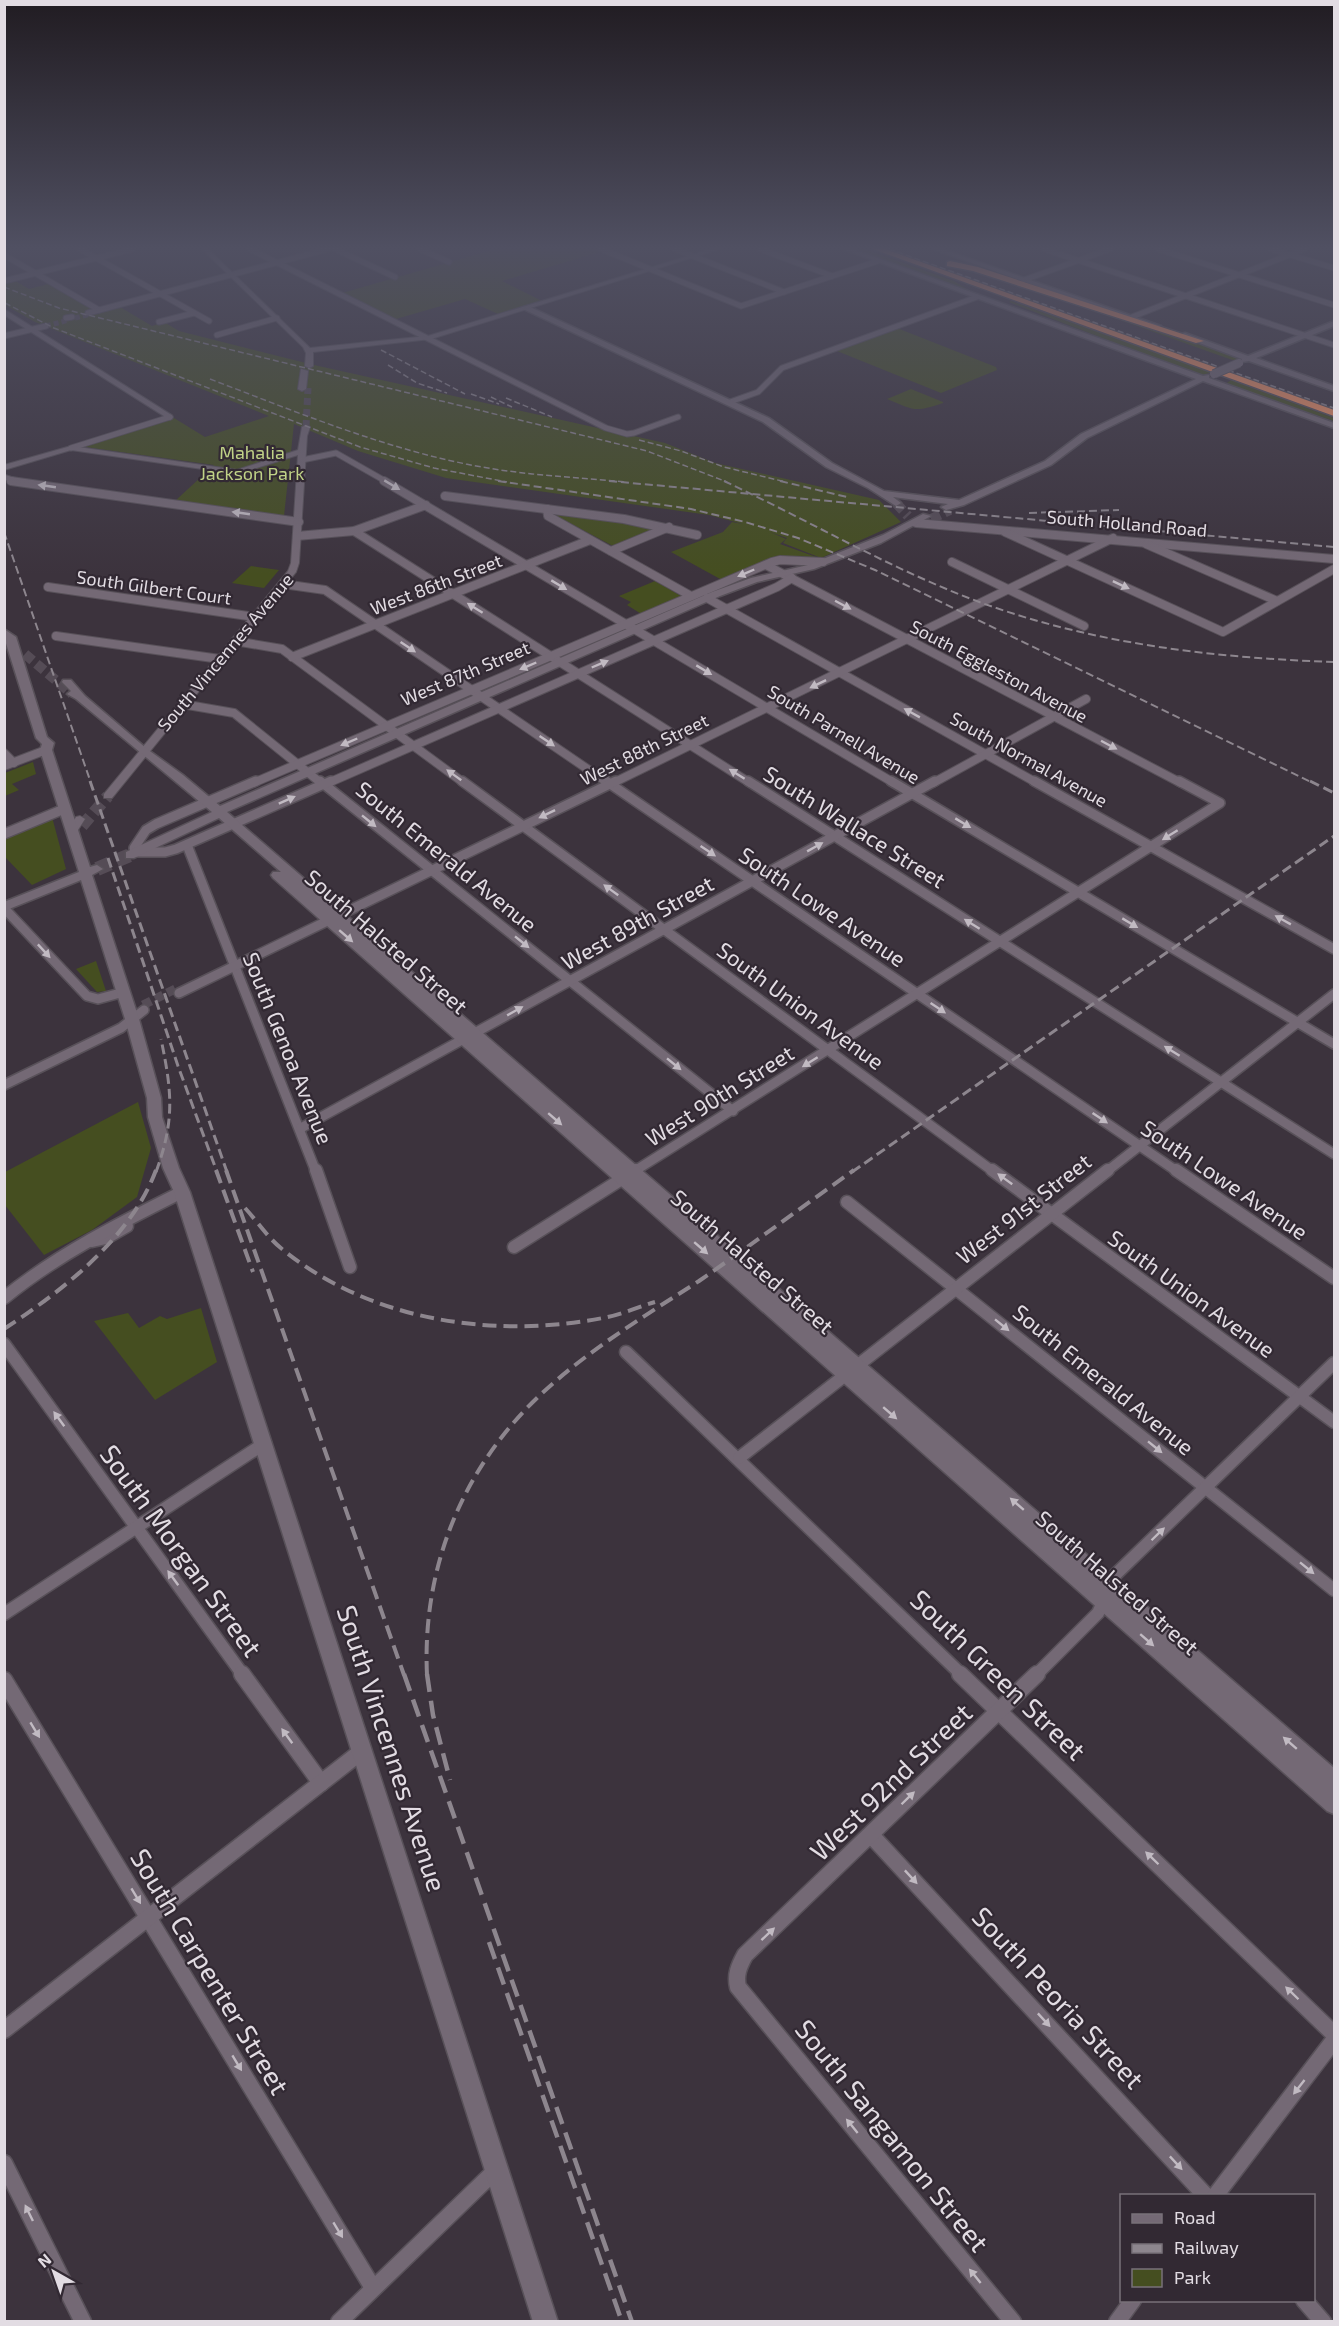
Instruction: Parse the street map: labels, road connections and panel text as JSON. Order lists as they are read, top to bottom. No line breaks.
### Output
{"streets":{"main road":["South Holland Road","South Vincennes Avenue","West 87th Street","South Halsted Street"],"street":["West 86th Street","South Gilbert Court","South Eggleston Avenue","South Parnell Avenue","West 88th Street","South Normal Avenue","South Wallace Street","South Emerald Avenue","South Lowe Avenue","West 89th Street","South Union Avenue","South Genoa Avenue","West 90th Street","West 91st Street","South Morgan Street","South Green Street","West 92nd Street","South Carpenter Street","South Peoria Street","South Sangamon Street"]},"crossings":[["South Holland Road","West 87th Street"],["South Holland Road","West 88th Street"],["West 86th Street","South Parnell Avenue"],["West 86th Street","South Wallace Street"],["West 86th Street","South Lowe Avenue"],["West 86th Street","South Union Avenue"],["South Gilbert Court","South Vincennes Avenue"],["South Vincennes Avenue","South Parnell Avenue"],["South Vincennes Avenue","South Emerald Avenue"],["South Vincennes Avenue","South Lowe Avenue"],["South Vincennes Avenue","South Halsted Street"],["South Vincennes Avenue","South Union Avenue"],["South Eggleston Avenue","West 87th Street"],["South Eggleston Avenue","West 88th Street"],["South Eggleston Avenue","West 89th Street"],["South Eggleston Avenue","West 90th Street"],["West 87th Street","South Parnell Avenue"],["West 87th Street","South Normal Avenue"],["West 87th Street","South Wallace Street"],["West 87th Street","South Emerald Avenue"],["West 87th Street","South Lowe Avenue"],["West 87th Street","South Halsted Street"],["West 87th Street","South Union Avenue"],["West 87th Street","South Genoa Avenue"],["South Parnell Avenue","West 88th Street"],["South Parnell Avenue","West 89th Street"],["South Parnell Avenue","West 90th Street"],["South Parnell Avenue","West 91st Street"],["West 88th Street","South Normal Avenue"],["West 88th Street","South Wallace Street"],["West 88th Street","South Emerald Avenue"],["West 88th Street","South Lowe Avenue"],["West 88th Street","South Halsted Street"],["West 88th Street","South Union Avenue"],["West 88th Street","South Genoa Avenue"],["South Normal Avenue","West 89th Street"],["South Normal Avenue","West 90th Street"],["South Wallace Street","West 89th Street"],["South Wallace Street","West 90th Street"],["South Wallace Street","West 91st Street"],["South Emerald Avenue","West 89th Street"],["South Emerald Avenue","West 90th Street"],["South Emerald Avenue","West 91st Street"],["South Emerald Avenue","West 92nd Street"],["South Lowe Avenue","West 89th Street"],["South Lowe Avenue","West 90th Street"],["South Lowe Avenue","West 91st Street"],["West 89th Street","South Halsted Street"],["West 89th Street","South Union Avenue"],["West 89th Street","South Genoa Avenue"],["South Halsted Street","West 90th Street"],["South Halsted Street","West 91st Street"],["South Halsted Street","West 92nd Street"],["South Union Avenue","West 90th Street"],["South Union Avenue","West 91st Street"],["South Union Avenue","West 92nd Street"],["West 91st Street","South Green Street"],["South Green Street","West 92nd Street"],["West 92nd Street","South Peoria Street"],["West 92nd Street","South Sangamon Street"]],"one_way":["South Eggleston Avenue","South Parnell Avenue","South Normal Avenue","South Wallace Street","South Emerald Avenue","South Lowe Avenue","South Union Avenue","South Morgan Street","South Green Street","West 92nd Street","South Carpenter Street","South Peoria Street","South Sangamon Street"],"parks":["Mahalia Jackson Park"],"legend":["Road","Railway","Park"],"north":"top left"}
